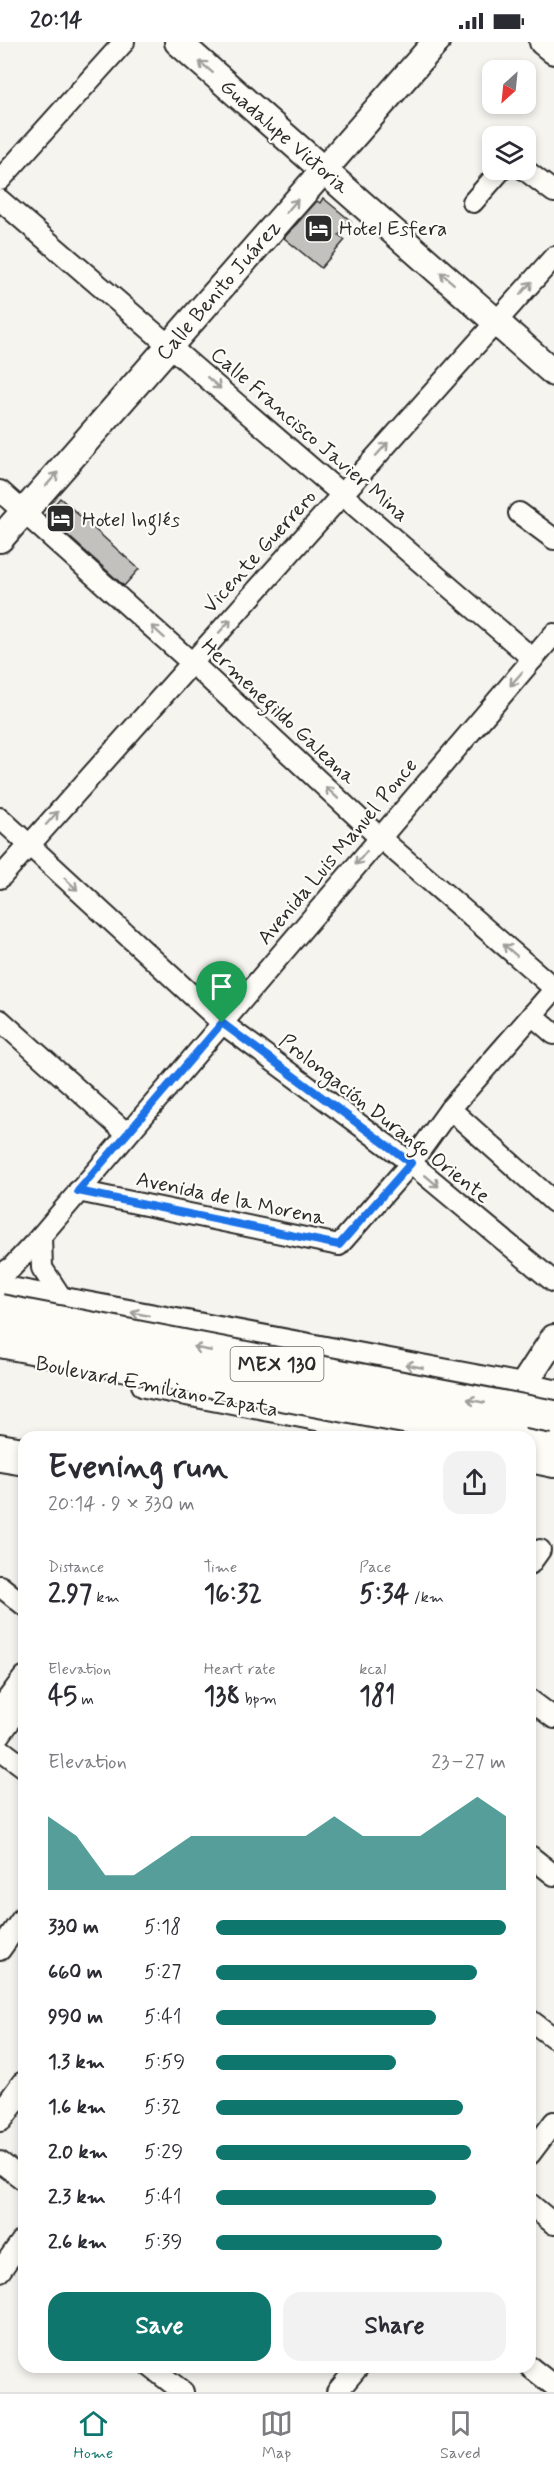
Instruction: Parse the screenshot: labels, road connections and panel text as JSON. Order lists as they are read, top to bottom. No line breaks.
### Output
{"streets":{"main road":["MEX 130","Boulevard Emiliano Zapata"],"street":["Guadalupe Victoria","Calle Benito Juárez","Calle Francisco Javier Mina","Vicente Guerrero","Hermenegildo Galeana","Avenida Luis Manuel Ponce","Prolongación Durango Oriente","Avenida de la Morena"]},"crossings":[["Guadalupe Victoria","Calle Benito Juárez"],["Guadalupe Victoria","Vicente Guerrero"],["Calle Benito Juárez","Calle Francisco Javier Mina"],["Calle Benito Juárez","Hermenegildo Galeana"],["Calle Francisco Javier Mina","Vicente Guerrero"],["Calle Francisco Javier Mina","Avenida Luis Manuel Ponce"],["Vicente Guerrero","Hermenegildo Galeana"],["Vicente Guerrero","Prolongación Durango Oriente"],["Hermenegildo Galeana","Avenida Luis Manuel Ponce"],["Avenida Luis Manuel Ponce","Prolongación Durango Oriente"],["Avenida Luis Manuel Ponce","Avenida de la Morena"],["Prolongación Durango Oriente","Avenida de la Morena"]],"one_way":["Guadalupe Victoria","Calle Benito Juárez","Vicente Guerrero","Hermenegildo Galeana","Avenida Luis Manuel Ponce"],"places":{"hotel":["Hotel Esfera","Hotel Inglés"]},"north":"bottom left","page":{"status":"20:14","heading":["Evening run","20:14 · 9 × 330 m"],"stats":[["Distance","2.97 km"],["Time","16:32"],["Pace","5:34 /km"],["Elevation","45 m"],["Heart rate","138 bpm"],["kcal","181"]],"chart":["Elevation","23–27 m"],"list":[{"name":"330 m","note":"5:18"},{"name":"660 m","note":"5:27"},{"name":"990 m","note":"5:41"},{"name":"1.3 km","note":"5:59"},{"name":"1.6 km","note":"5:32"},{"name":"2.0 km","note":"5:29"},{"name":"2.3 km","note":"5:41"},{"name":"2.6 km","note":"5:39"}],"buttons":["Save","Share"],"tabs":["Home","Map","Saved"]}}
